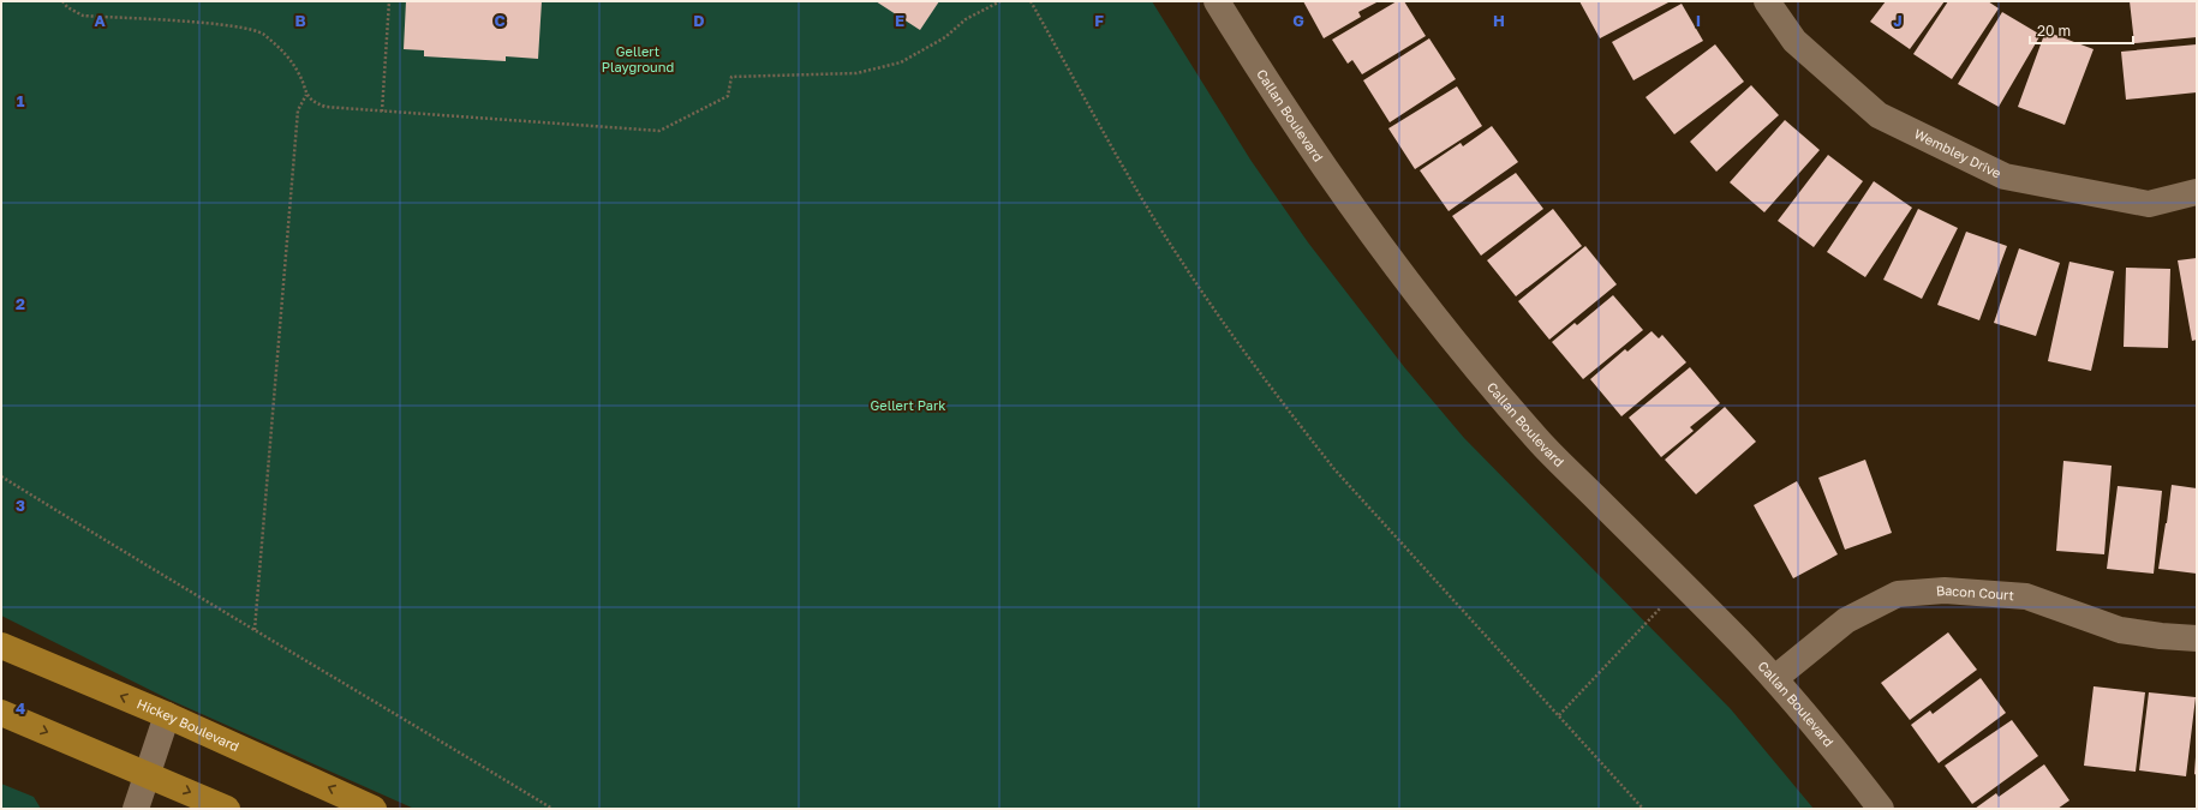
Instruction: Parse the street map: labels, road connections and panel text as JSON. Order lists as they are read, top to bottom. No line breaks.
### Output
{"streets":{"main road":["Hickey Boulevard"],"street":["Callan Boulevard","Wembley Drive","Bacon Court"]},"crossings":[["Callan Boulevard","Bacon Court"]],"parks":["Gellert Playground","Gellert Park"],"scale_bar":"20 m","grid":{"columns":["A","B","C","D","E","F","G","H","I","J"],"rows":["1","2","3","4"]}}
